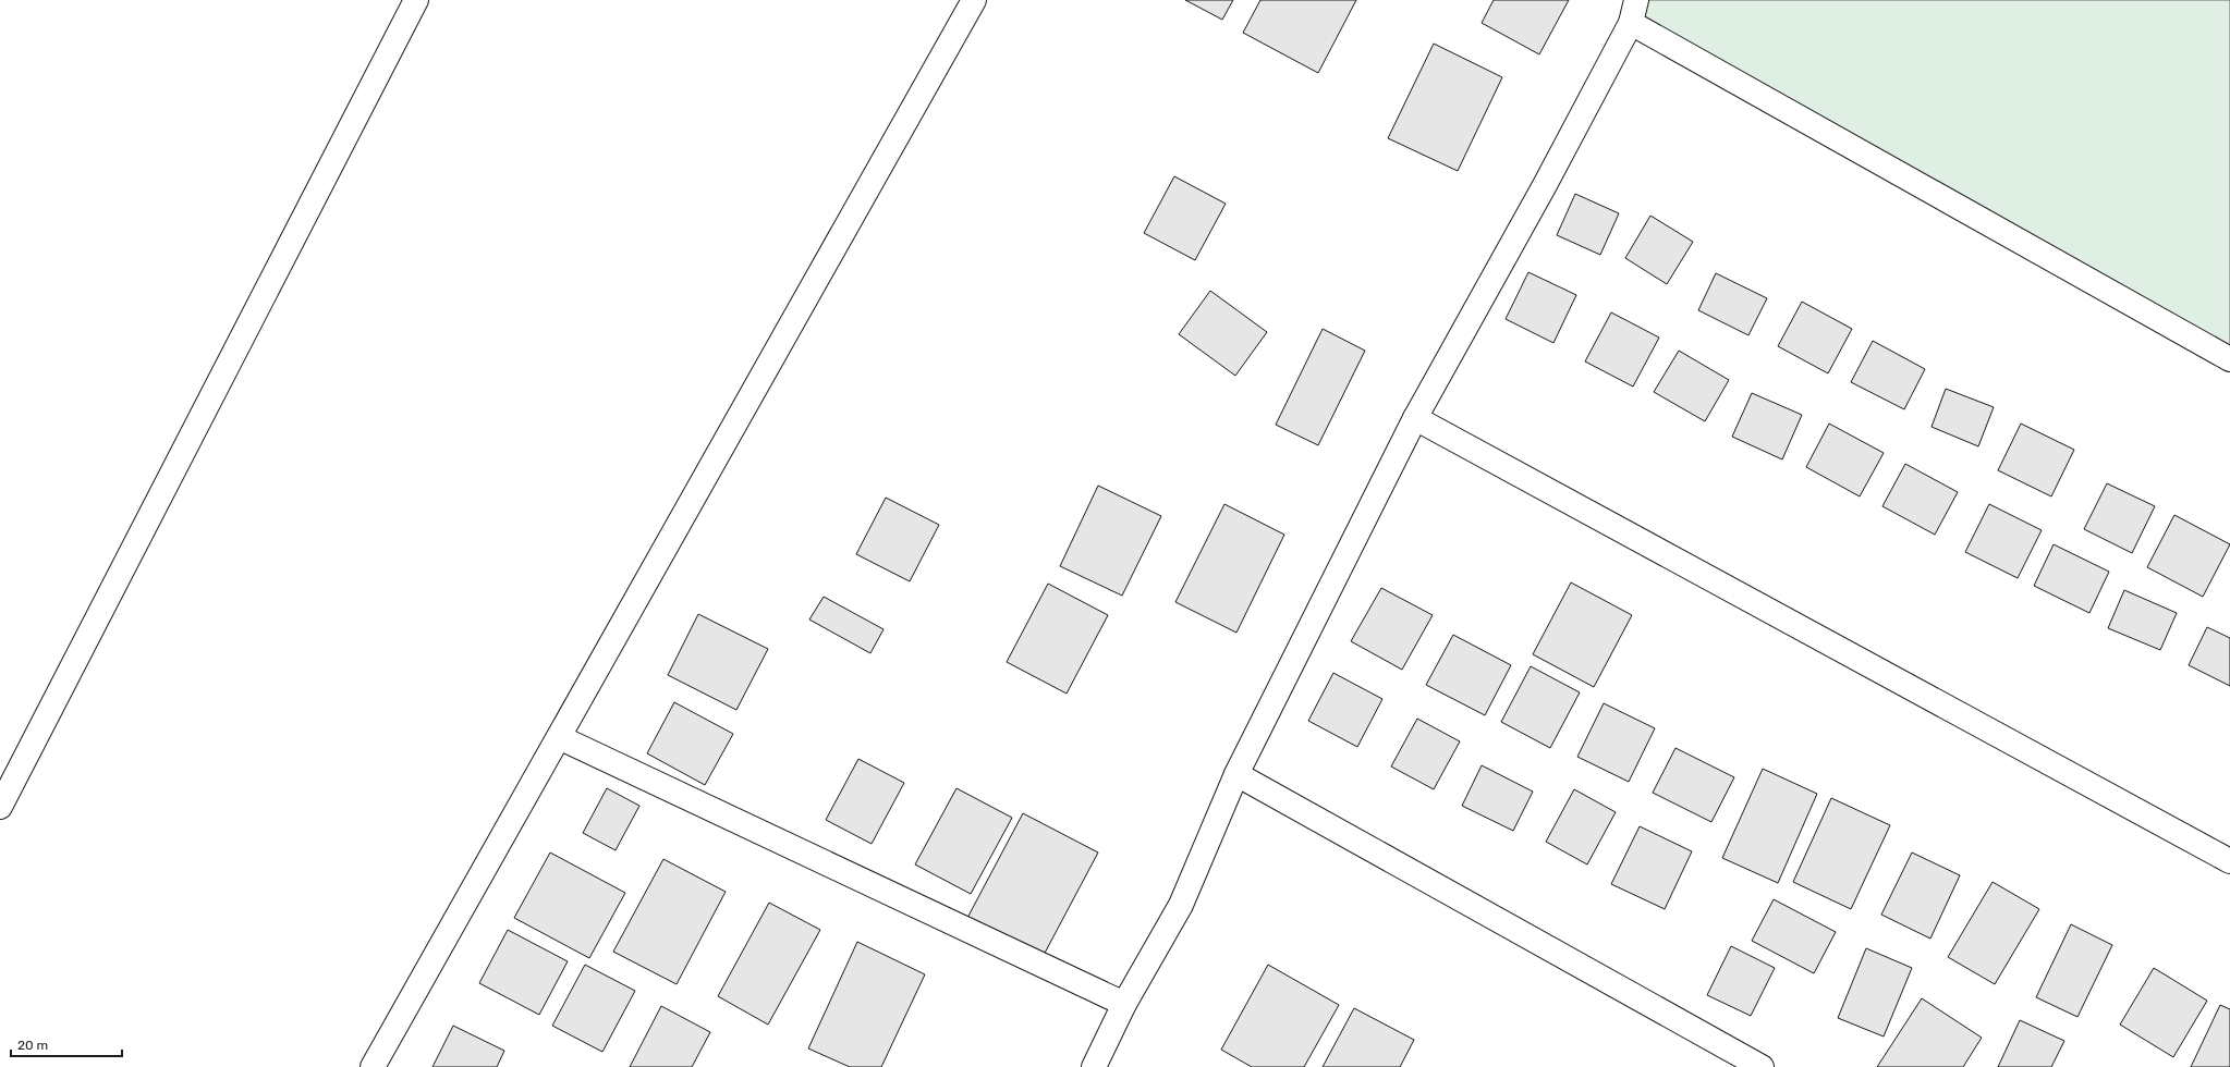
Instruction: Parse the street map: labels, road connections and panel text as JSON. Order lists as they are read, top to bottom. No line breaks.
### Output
{"scale_bar":"20 m"}
